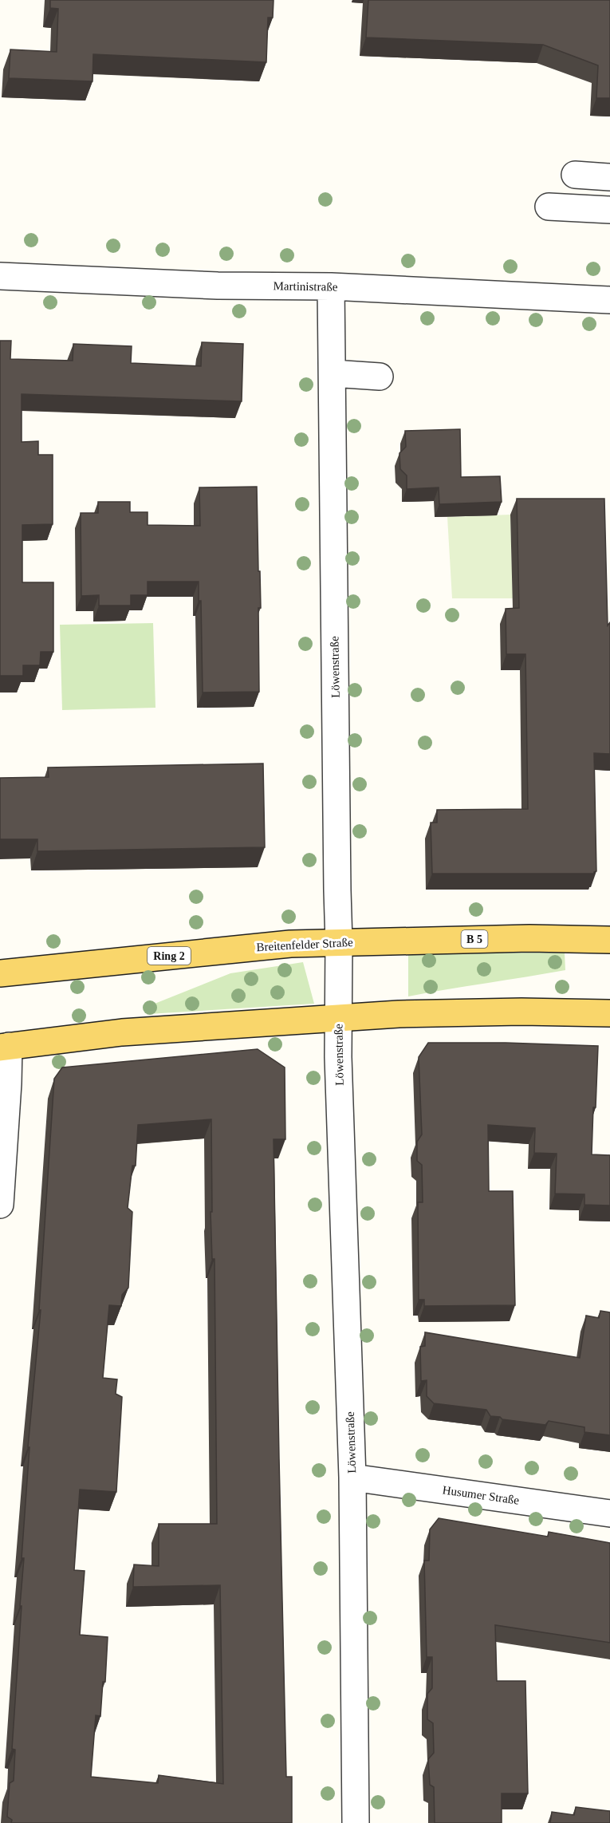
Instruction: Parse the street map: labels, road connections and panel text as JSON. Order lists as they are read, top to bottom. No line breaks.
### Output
{"streets":{"main road":["B 5","Breitenfelder Straße","Ring 2"],"street":["Martinistraße","Löwenstraße","Husumer Straße"]},"crossings":[["Martinistraße","Löwenstraße"],["Löwenstraße","Breitenfelder Straße"],["Löwenstraße","Husumer Straße"]]}
